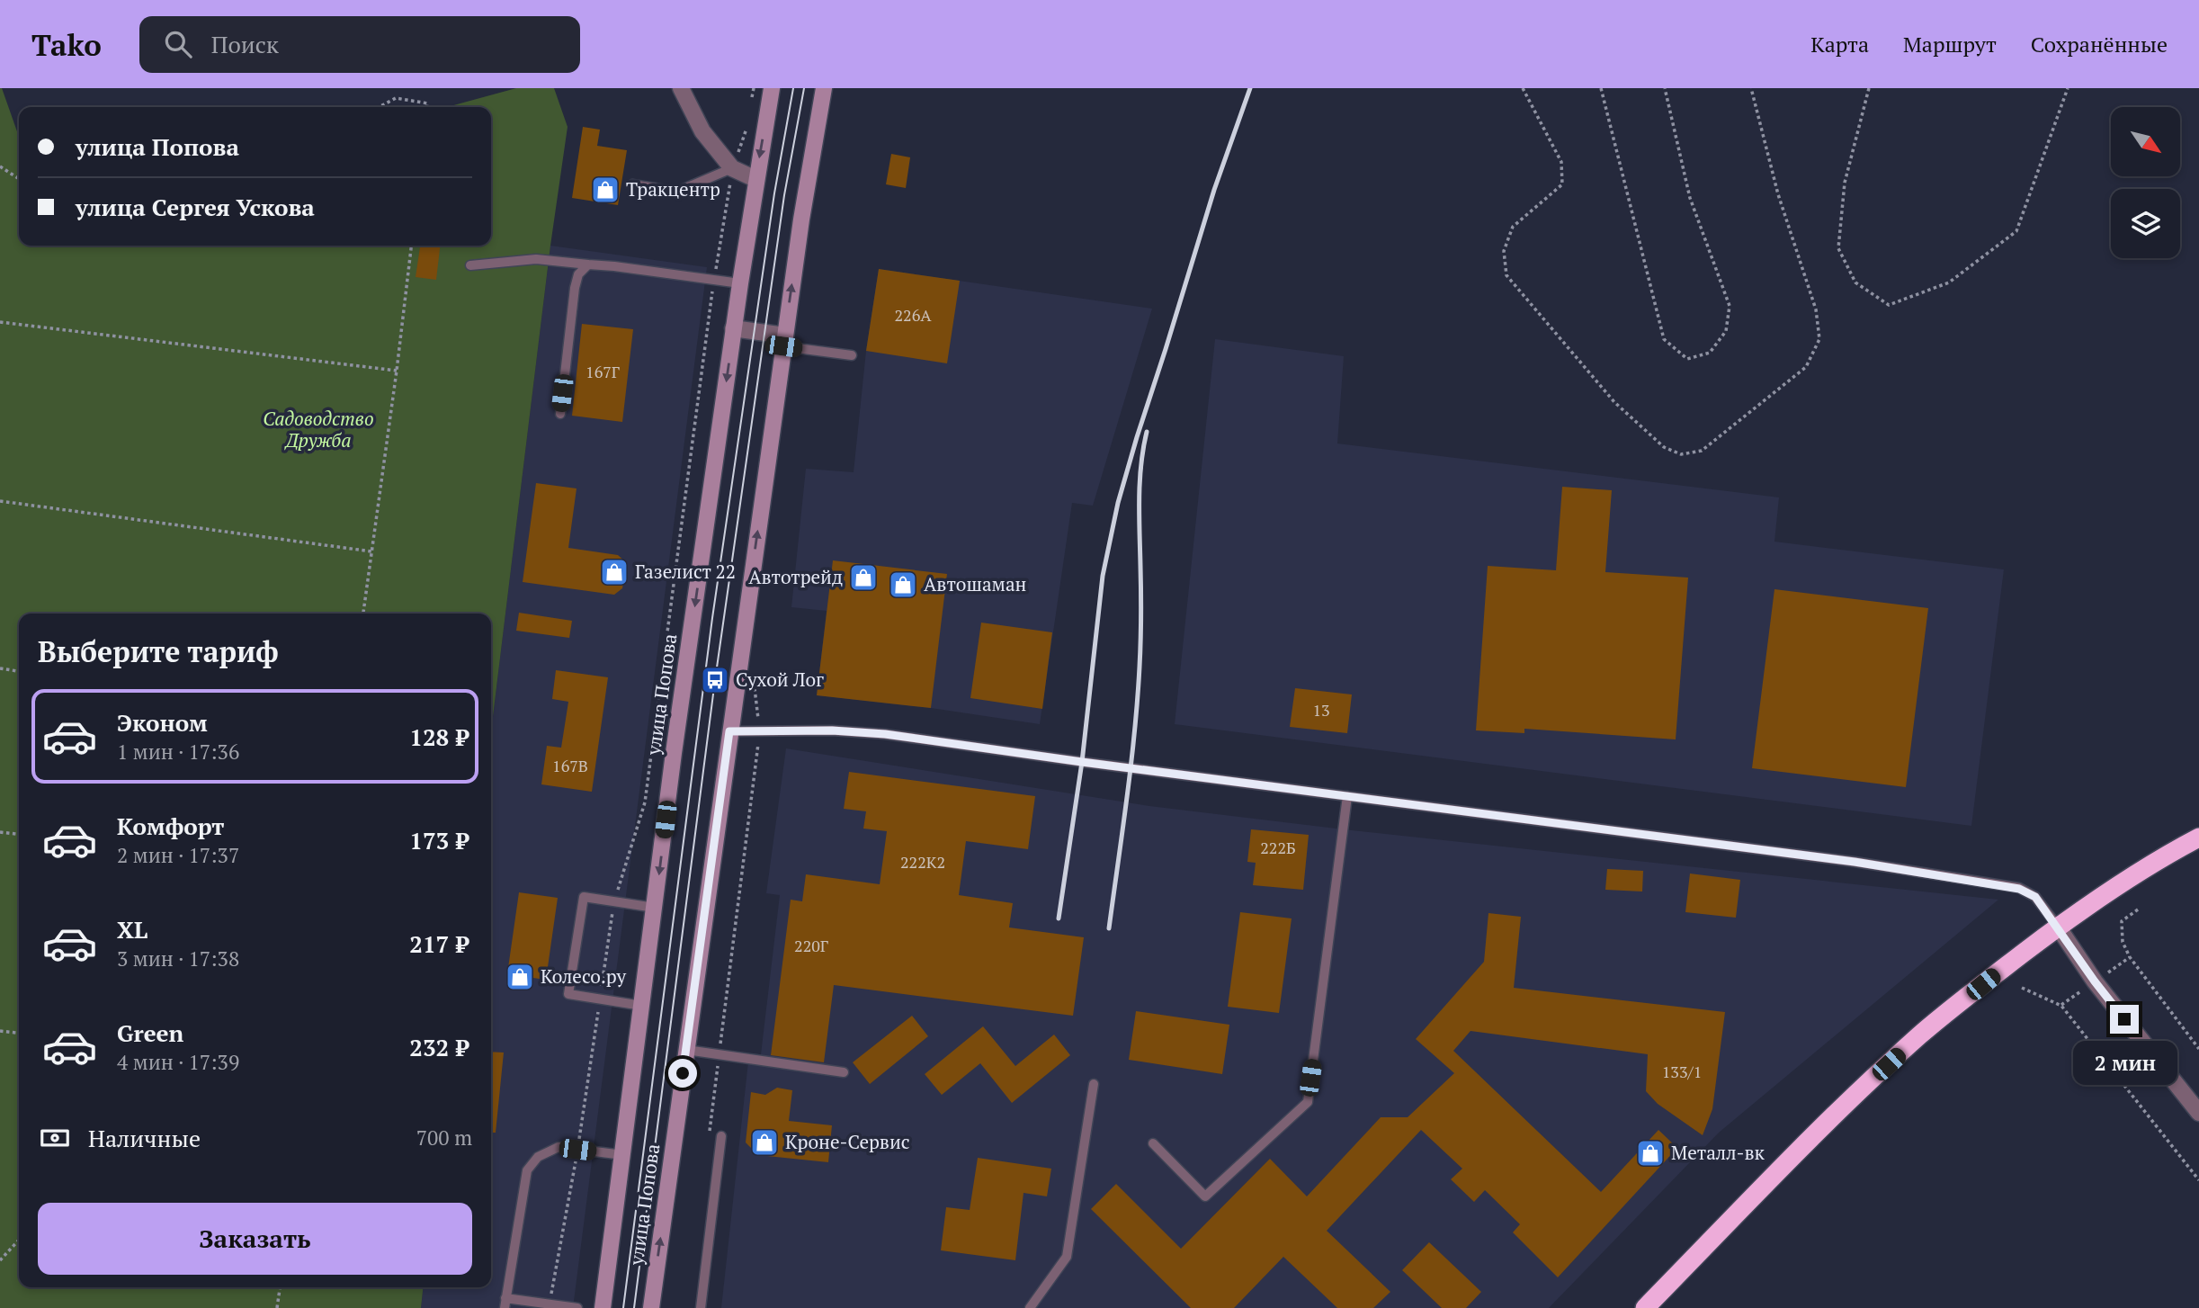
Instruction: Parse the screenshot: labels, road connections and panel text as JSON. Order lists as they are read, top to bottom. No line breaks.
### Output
{"streets":{"main road":["улица Попова"]},"parks":["Садоводство Дружба"],"places":{"shop":["Тракцентр","Газелист 22","Автотрейд","Автошаман","Колесо.ру","Кроне-Сервис","Металл-вк"],"bus stop":["Сухой Лог"]},"house_numbers":["226А","167Г","13","167В","222Б","222К2","220Г","133/1"],"north":"bottom right","page":{"header":"Tako","search":"Поиск","nav":["Карта","Маршрут","Сохранённые"],"banner":["улица Попова","улица Сергея Ускова"],"heading":"Выберите тариф","list":[{"name":"Эконом","note":"1 мин · 17:36","value":"128 ₽"},{"name":"Комфорт","note":"2 мин · 17:37","value":"173 ₽"},{"name":"XL","note":"3 мин · 17:38","value":"217 ₽"},{"name":"Green","note":"4 мин · 17:39","value":"232 ₽"}],"bubble":"2 мин","pay":["Наличные","700 m"],"buttons":"Заказать"}}
